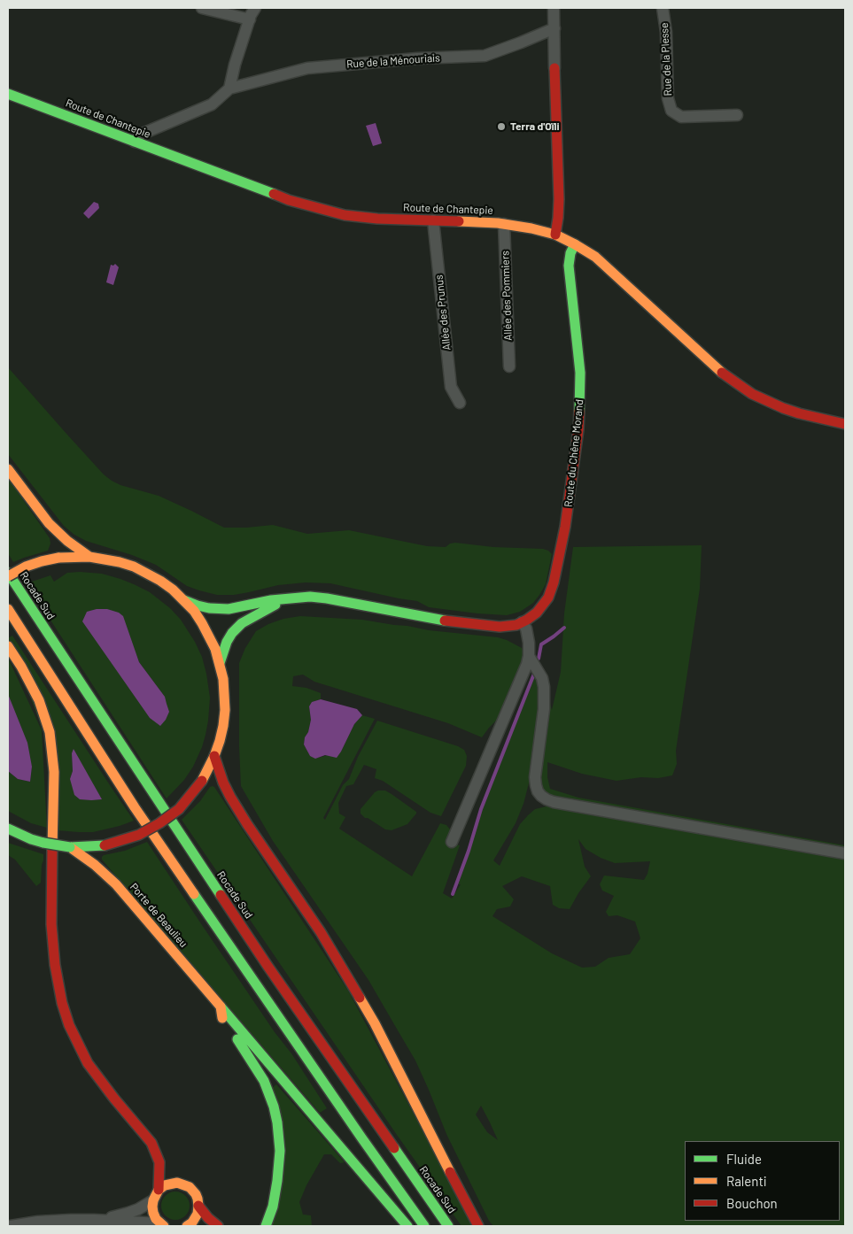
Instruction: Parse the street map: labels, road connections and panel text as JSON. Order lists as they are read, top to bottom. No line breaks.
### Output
{"streets":{"main road":["Route de Chantepie","Route du Chêne Morand","Rocade Sud","Porte de Beaulieu"],"street":["Rue de la Plesse","Rue de la Ménouriais","Allée des Pommiers","Allée des Prunus"]},"crossings":[["Rue de la Ménouriais","Route de Chantepie"],["Route de Chantepie","Allée des Pommiers"],["Route de Chantepie","Allée des Prunus"],["Route de Chantepie","Route du Chêne Morand"]],"places":["Terra d'Oïli"],"legend":["Fluide","Ralenti","Bouchon"]}
